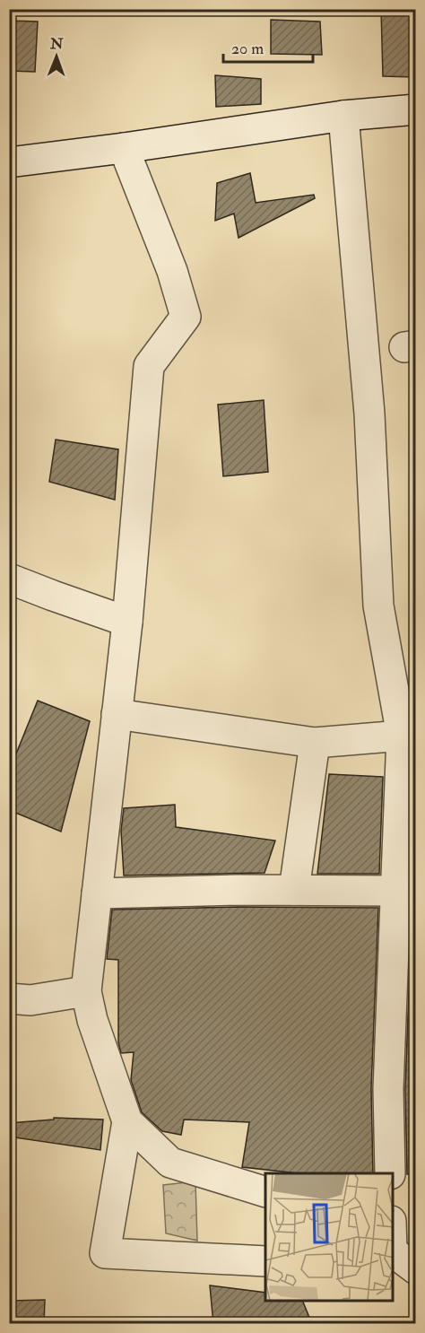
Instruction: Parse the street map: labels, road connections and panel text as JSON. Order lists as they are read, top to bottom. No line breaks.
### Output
{"scale_bar":"20 m","north":"top"}
